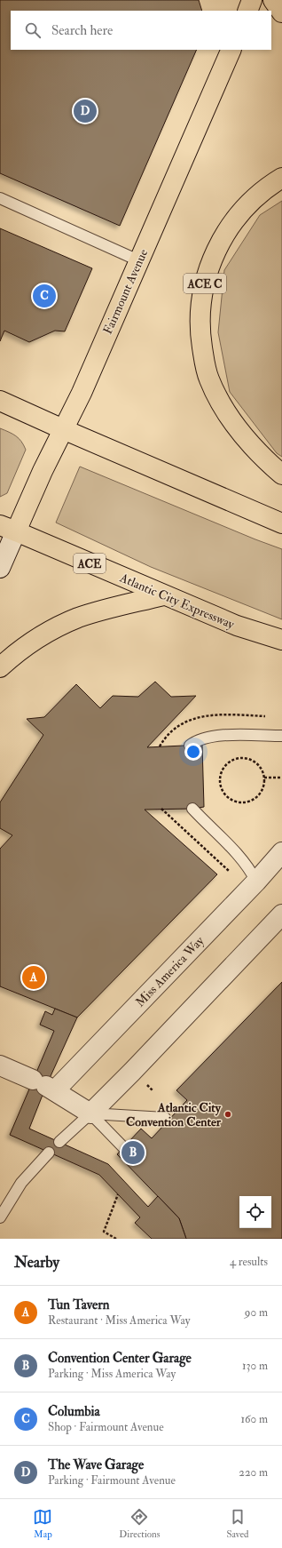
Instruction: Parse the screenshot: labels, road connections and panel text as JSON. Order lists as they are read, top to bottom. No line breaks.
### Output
{"streets":{"main road":["ACE C","Fairmount Avenue","ACE","Atlantic City Expressway"],"street":["Miss America Way"]},"crossings":[["Fairmount Avenue","Atlantic City Expressway"]],"places":["Atlantic City Convention Center"],"page":{"search":"Search here","pins":["D","C","A","B"],"heading":["Nearby","4 results"],"list":[{"mark":"A","name":"Tun Tavern","note":"Restaurant · Miss America Way","value":"90 m"},{"mark":"B","name":"Convention Center Garage","note":"Parking · Miss America Way","value":"130 m"},{"mark":"C","name":"Columbia","note":"Shop · Fairmount Avenue","value":"160 m"},{"mark":"D","name":"The Wave Garage","note":"Parking · Fairmount Avenue","value":"220 m"}],"nav":["Map","Directions","Saved"]}}
